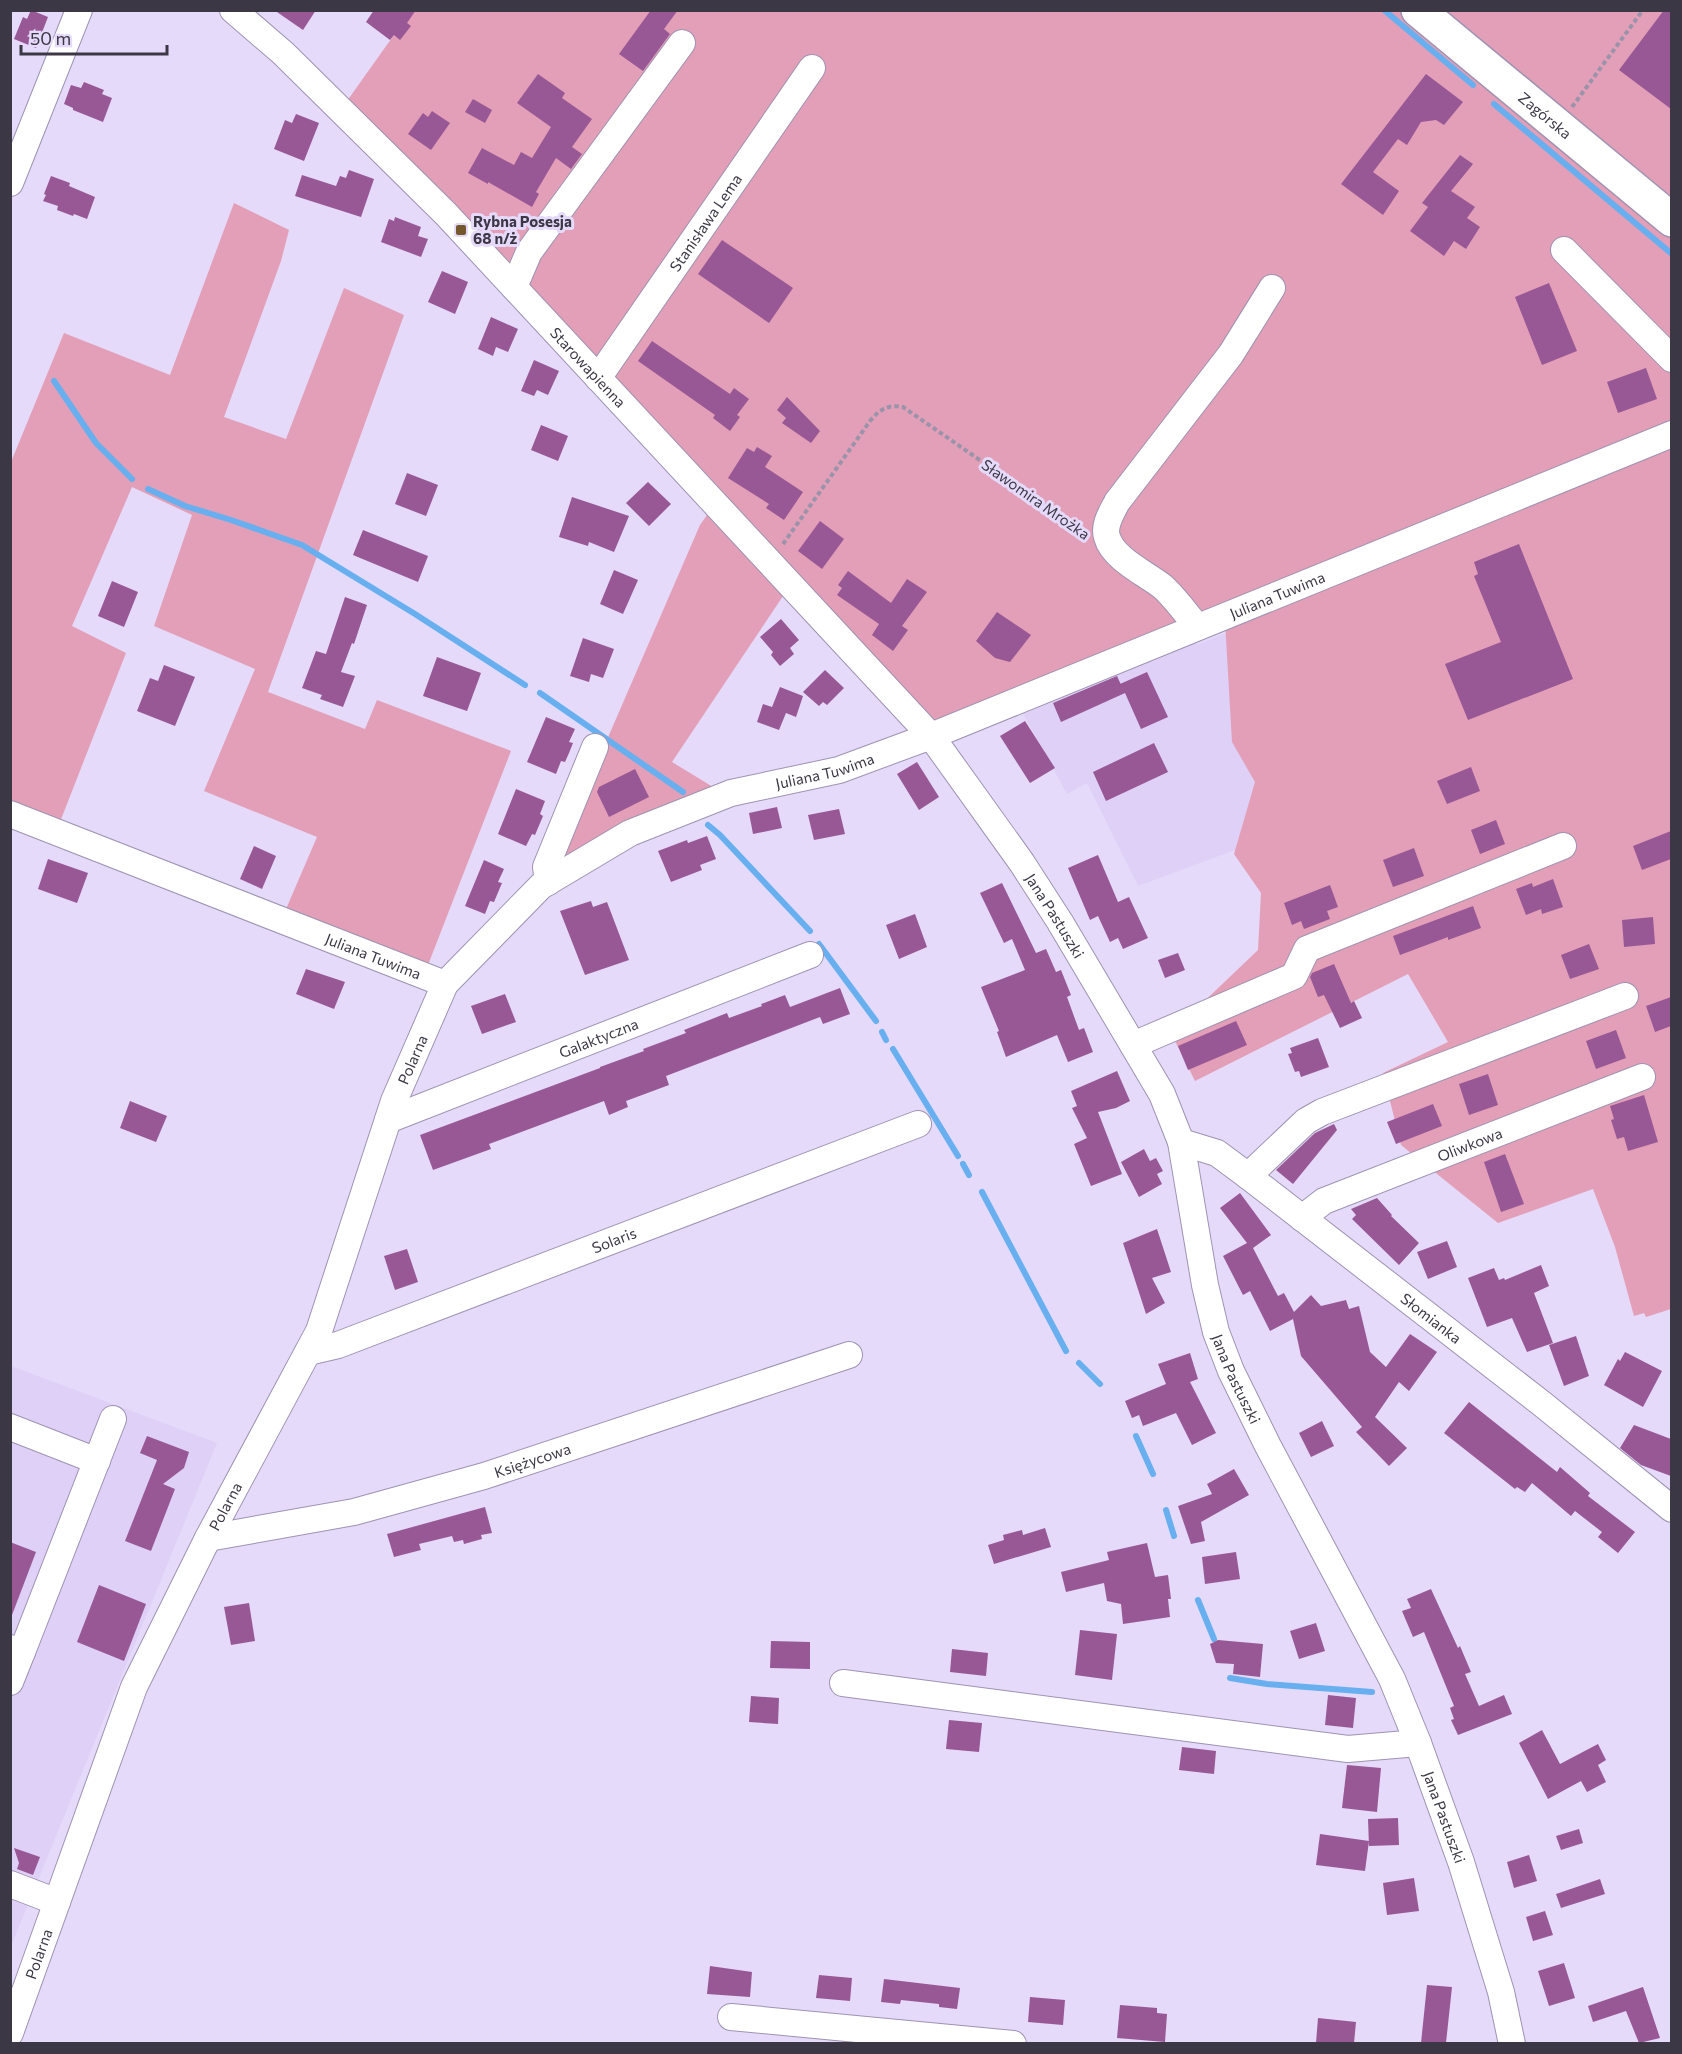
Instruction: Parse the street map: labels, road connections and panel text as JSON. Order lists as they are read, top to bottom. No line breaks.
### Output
{"streets":{"highway":["Zagórska"],"street":["Stanisława Lema","Starowapienna","Juliana Tuwima","Jana Pastuszki","Galaktyczna","Polarna","Oliwkowa","Solaris","Słomianka","Księżycowa"],"path":["Sławomira Mrożka"]},"crossings":[["Stanisława Lema","Starowapienna"],["Starowapienna","Sławomira Mrożka"],["Starowapienna","Juliana Tuwima"],["Starowapienna","Jana Pastuszki"],["Juliana Tuwima","Jana Pastuszki"],["Juliana Tuwima","Polarna"],["Jana Pastuszki","Słomianka"],["Galaktyczna","Polarna"],["Polarna","Solaris"],["Polarna","Księżycowa"],["Oliwkowa","Słomianka"]],"places":{"transit":["Rybna Posesja 68 n/ż"]},"scale_bar":"50 m"}
